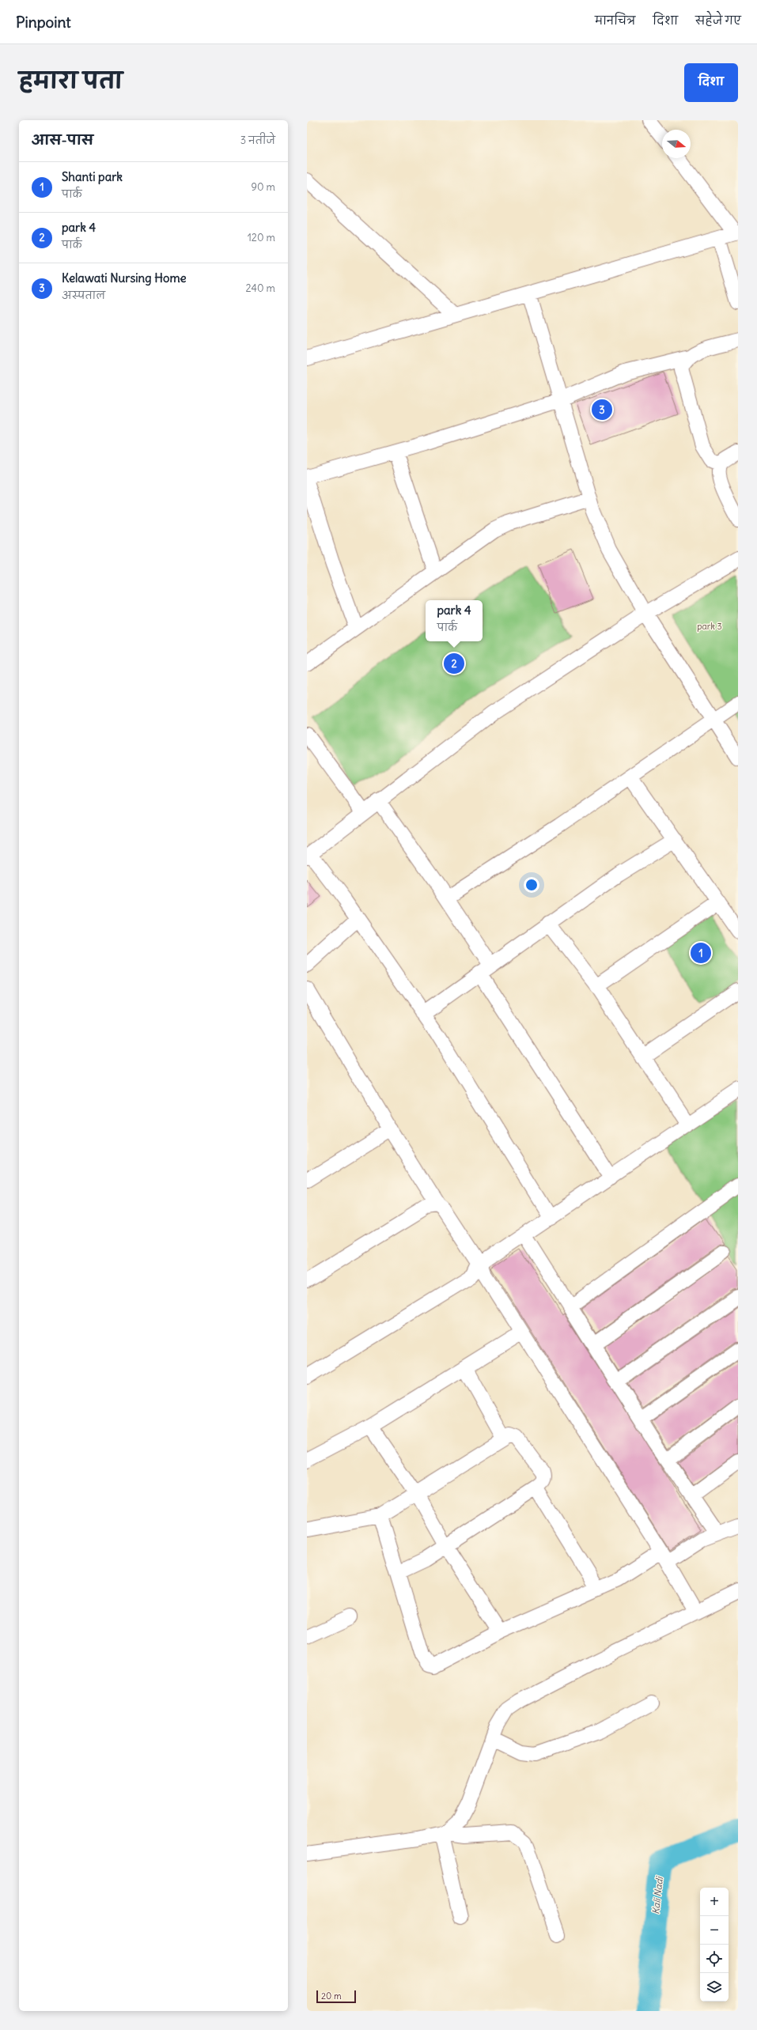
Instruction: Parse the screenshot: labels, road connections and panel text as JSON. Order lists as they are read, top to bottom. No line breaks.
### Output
{"water":["Kali Nadi"],"parks":["park 3"],"scale_bar":"20 m","north":"right","page":{"header":"Pinpoint","nav":["मानचित्र","दिशा","सहेजे गए"],"title":"हमारा पता","buttons":"दिशा","heading":["आस-पास","3 नतीजे"],"list":[{"mark":"1","name":"Shanti park","note":"पार्क","value":"90 m"},{"mark":"2","name":"park 4","note":"पार्क","value":"120 m"},{"mark":"3","name":"Kelawati Nursing Home","note":"अस्पताल","value":"240 m"}],"pins":["3","2","1"],"popup":["park 4","पार्क"],"map_buttons":["+","−"],"scale":"20 m"}}
